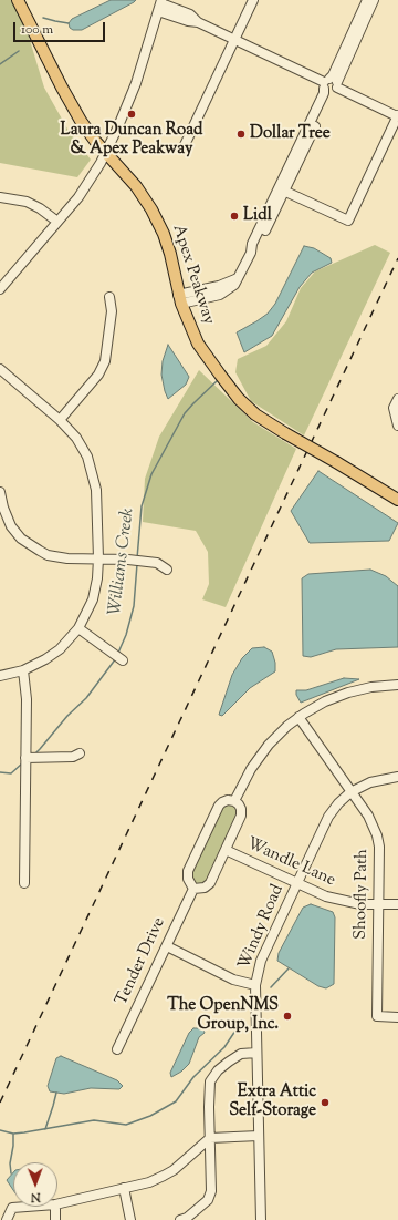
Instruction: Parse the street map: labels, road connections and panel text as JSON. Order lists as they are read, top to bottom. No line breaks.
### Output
{"streets":{"main road":["Apex Peakway"],"street":["Wandle Lane","Shoofly Path","Windy Road","Tender Drive"]},"crossings":[["Wandle Lane","Shoofly Path"],["Wandle Lane","Windy Road"],["Shoofly Path","Windy Road"]],"water":["Williams Creek"],"places":["Laura Duncan Road & Apex Peakway","Dollar Tree","Lidl","The OpenNMS Group, Inc.","Extra Attic Self-Storage"],"scale_bar":"100 m","north":"bottom"}
